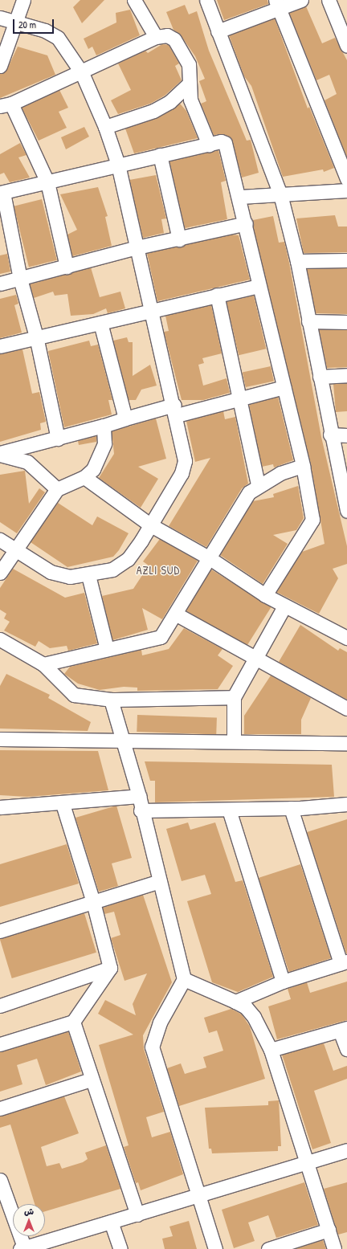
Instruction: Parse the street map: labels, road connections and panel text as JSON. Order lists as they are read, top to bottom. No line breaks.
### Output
{"districts":["AZLI SUD"],"scale_bar":"20 m","north":"top"}
